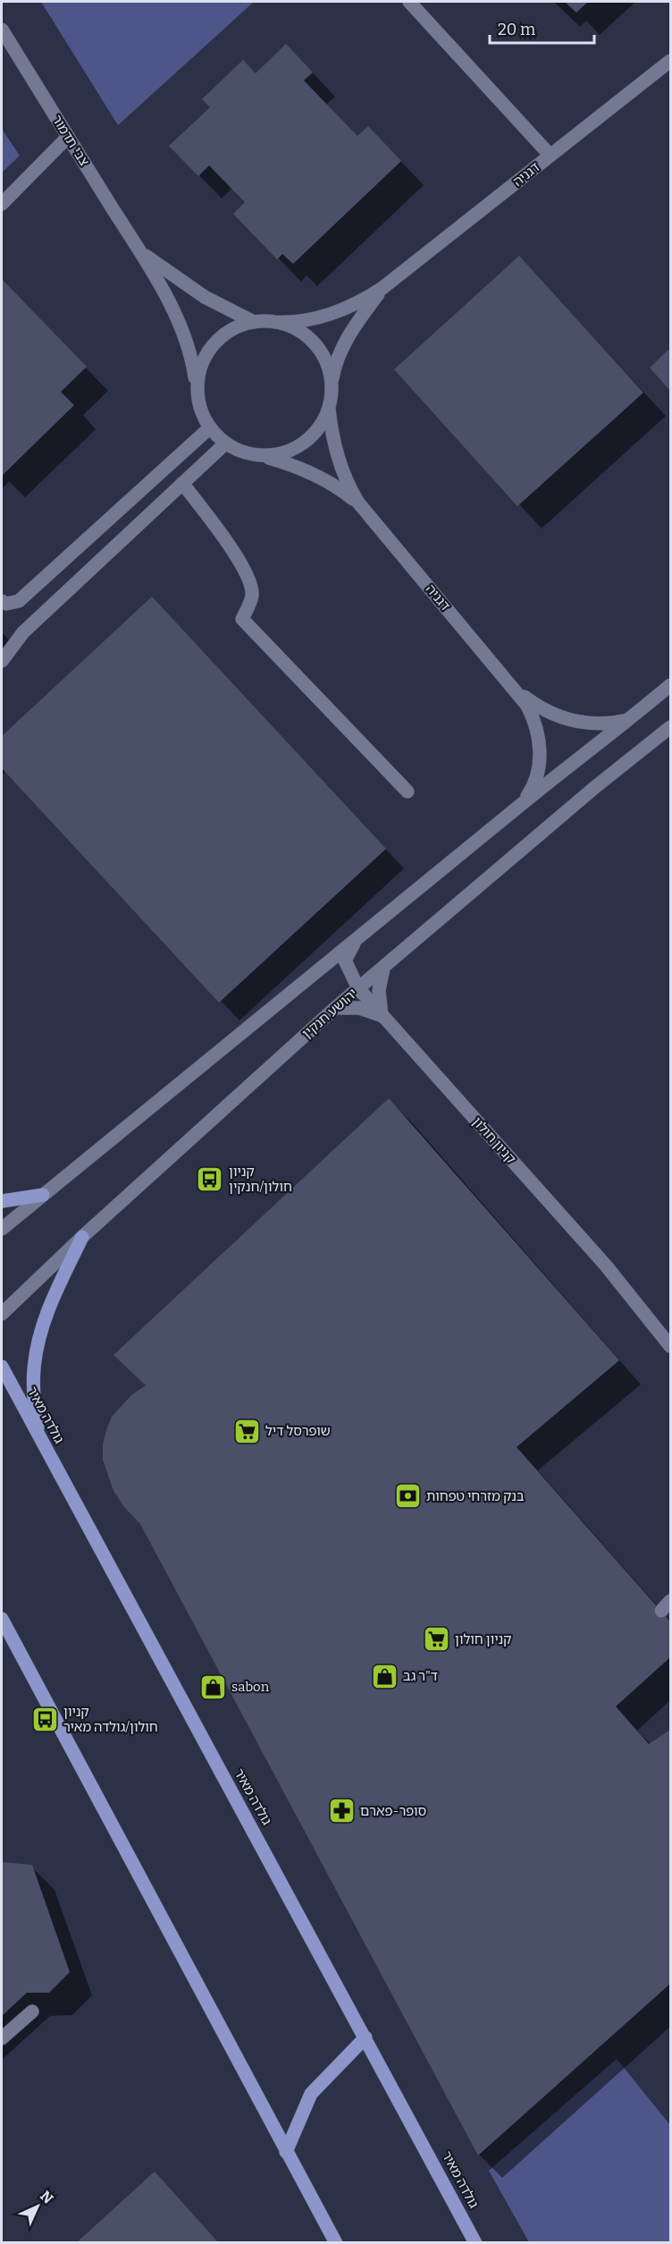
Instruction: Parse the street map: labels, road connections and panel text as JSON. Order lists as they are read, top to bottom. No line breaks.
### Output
{"streets":{"main road":["גולדה מאיר"],"street":["צבי תדמור","דגניה","יהושע חנקין","קניון חולון"]},"crossings":[["צבי תדמור","דגניה"],["יהושע חנקין","קניון חולון"]],"places":{"bus stop":["קניון חולון/חנקין","קניון חולון/גולדה מאיר"],"supermarket":["שופרסל דיל","קניון חולון"],"bank":["בנק מזרחי טפחות"],"shop":["ד\"ר גב","sabon"],"pharmacy":["סופר-פארם"]},"scale_bar":"20 m","north":"top right"}
